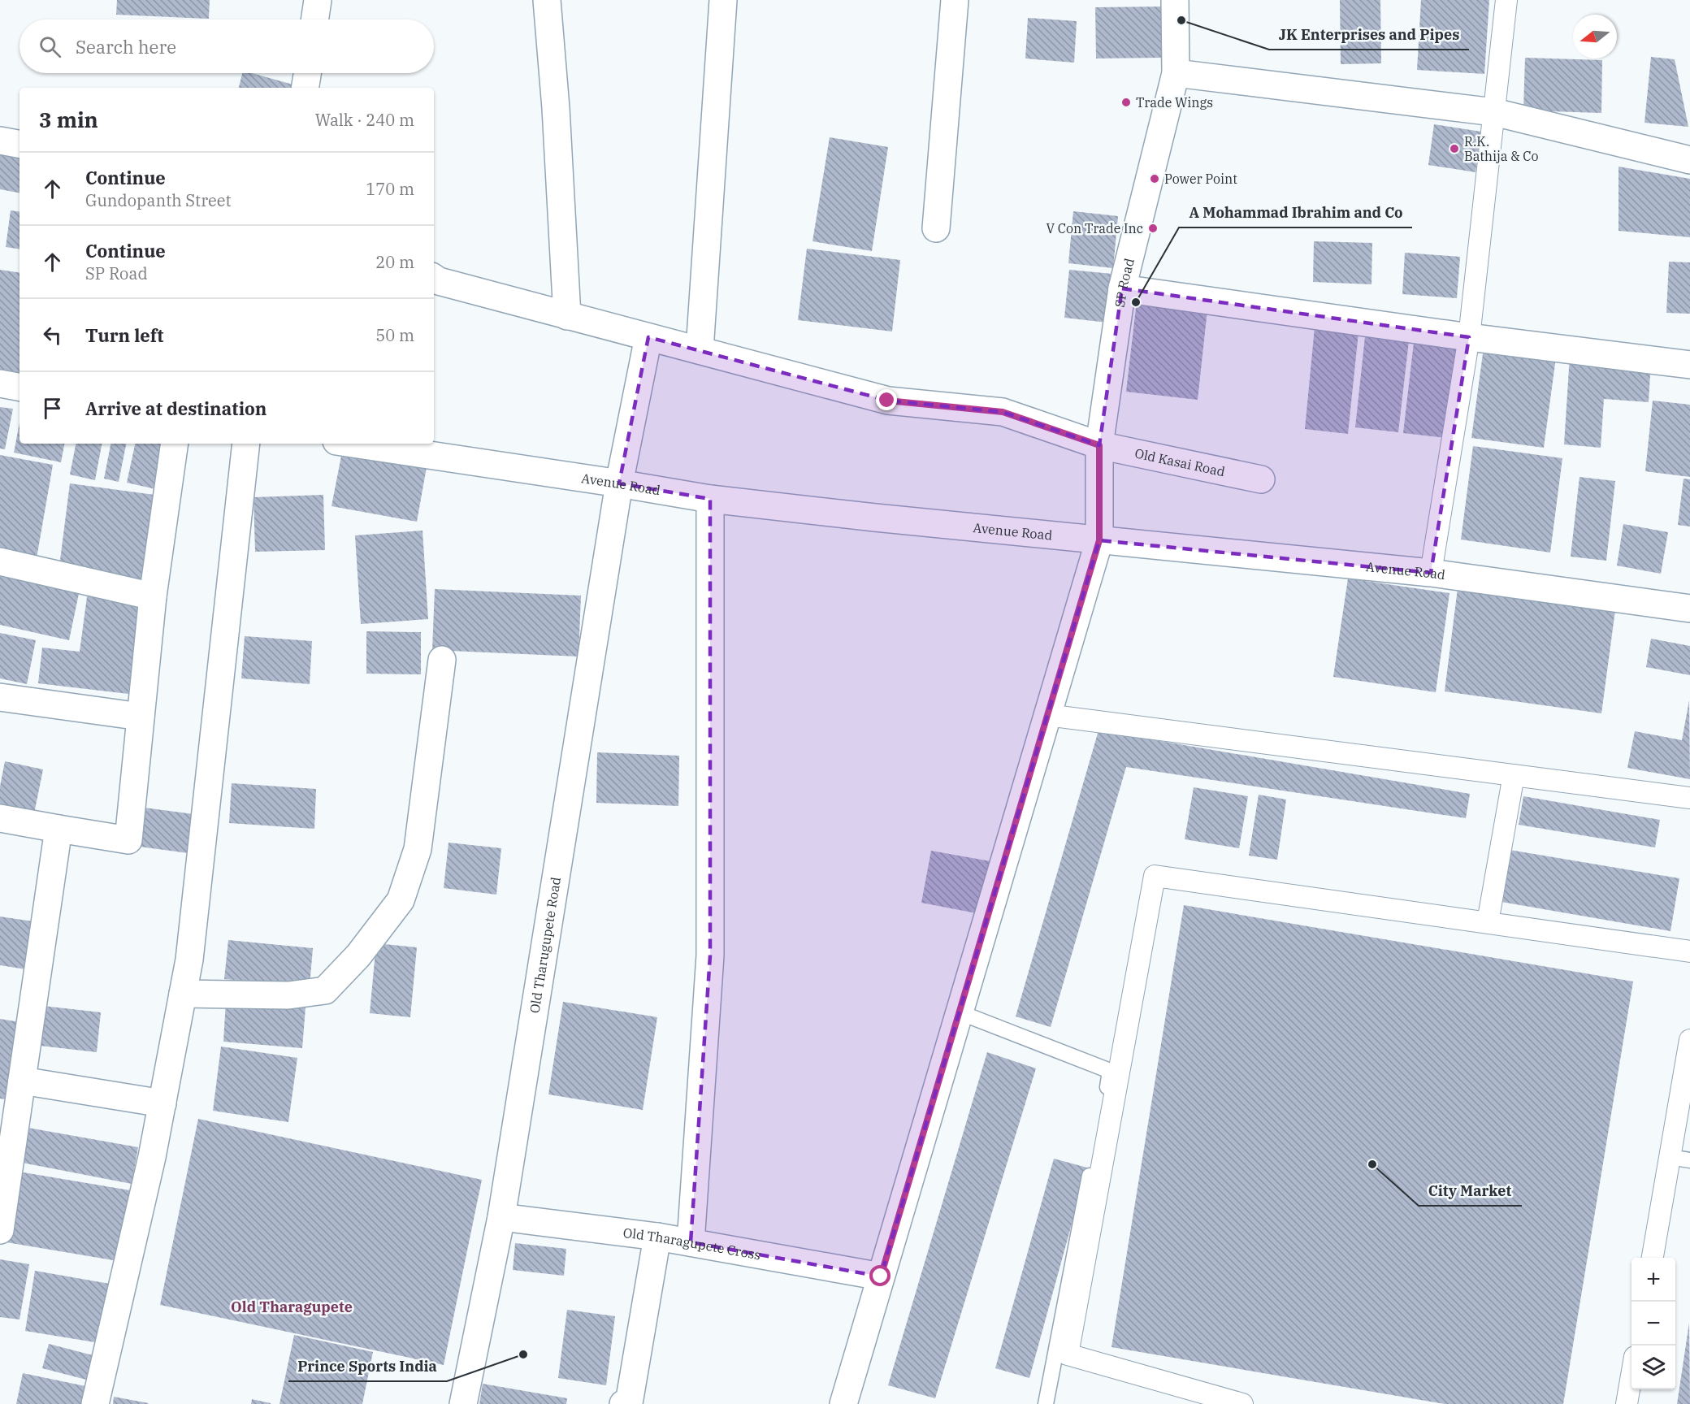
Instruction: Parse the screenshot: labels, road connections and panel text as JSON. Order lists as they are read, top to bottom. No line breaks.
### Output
{"streets":{"street":["SP Road","Old Kasai Road","Avenue Road","Old Tharugupete Road","Old Tharagupete Cross"]},"crossings":[["SP Road","Old Kasai Road"],["SP Road","Avenue Road"],["SP Road","Old Tharagupete Cross"],["Old Kasai Road","Old Tharugupete Road"],["Avenue Road","Old Tharugupete Road"],["Old Tharugupete Road","Old Tharagupete Cross"]],"districts":["Old Tharagupete"],"places":["JK Enterprises and Pipes","Trade Wings","R.K. Bathija & Co","Power Point","V Con Trade Inc","A Mohammad Ibrahim and Co","City Market","Prince Sports India"],"north":"left","page":{"search":"Search here","heading":["3 min","Walk · 240 m"],"list":[["Continue","Gundopanth Street","170 m"],["Continue","SP Road","20 m"],["Turn left","50 m"],"Arrive at destination"],"map_buttons":["+","−"]}}
